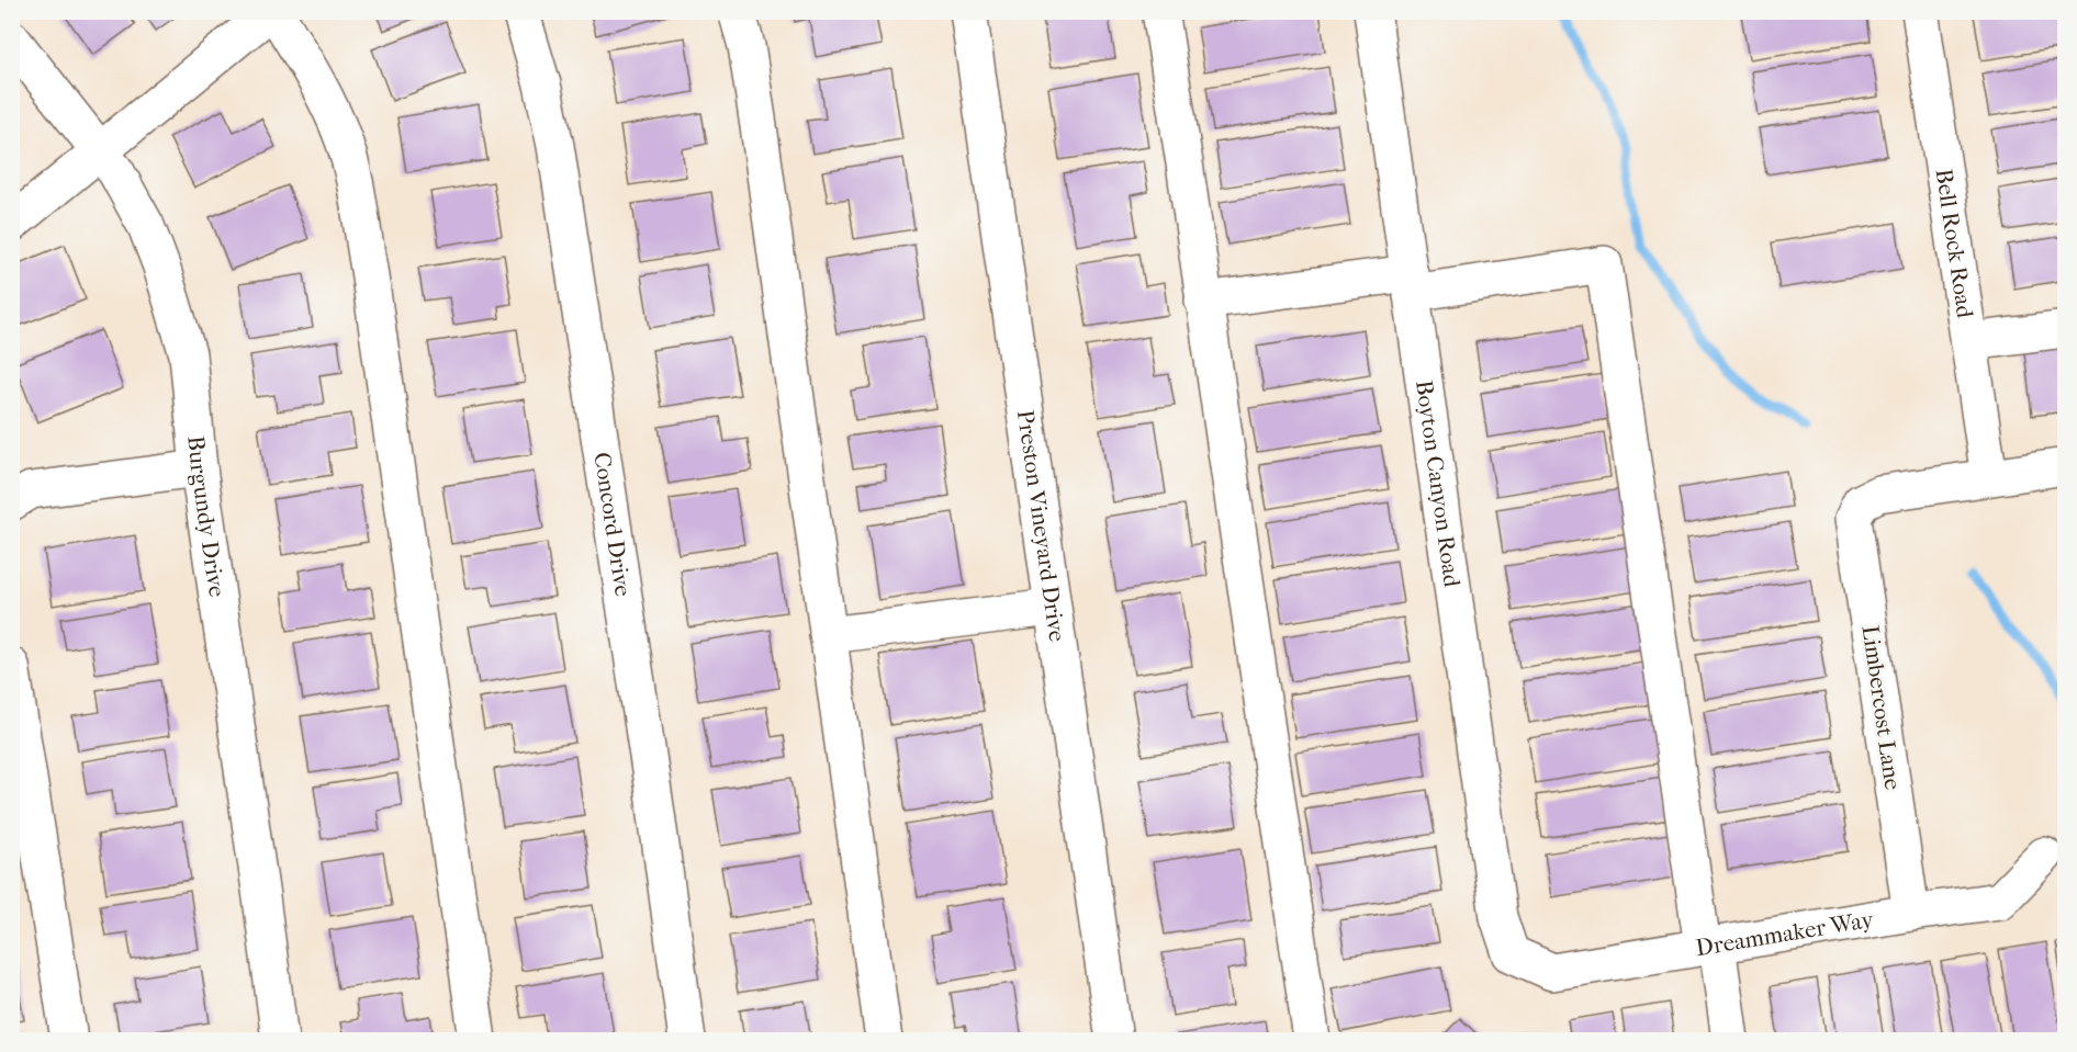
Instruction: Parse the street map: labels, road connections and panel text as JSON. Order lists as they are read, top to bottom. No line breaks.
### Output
{"streets":{"street":["Bell Rock Road","Boyton Canyon Road","Burgundy Drive","Concord Drive","Preston Vineyard Drive","Limbercost Lane","Dreammaker Way"]},"crossings":[["Bell Rock Road","Limbercost Lane"],["Boyton Canyon Road","Dreammaker Way"],["Limbercost Lane","Dreammaker Way"]]}
